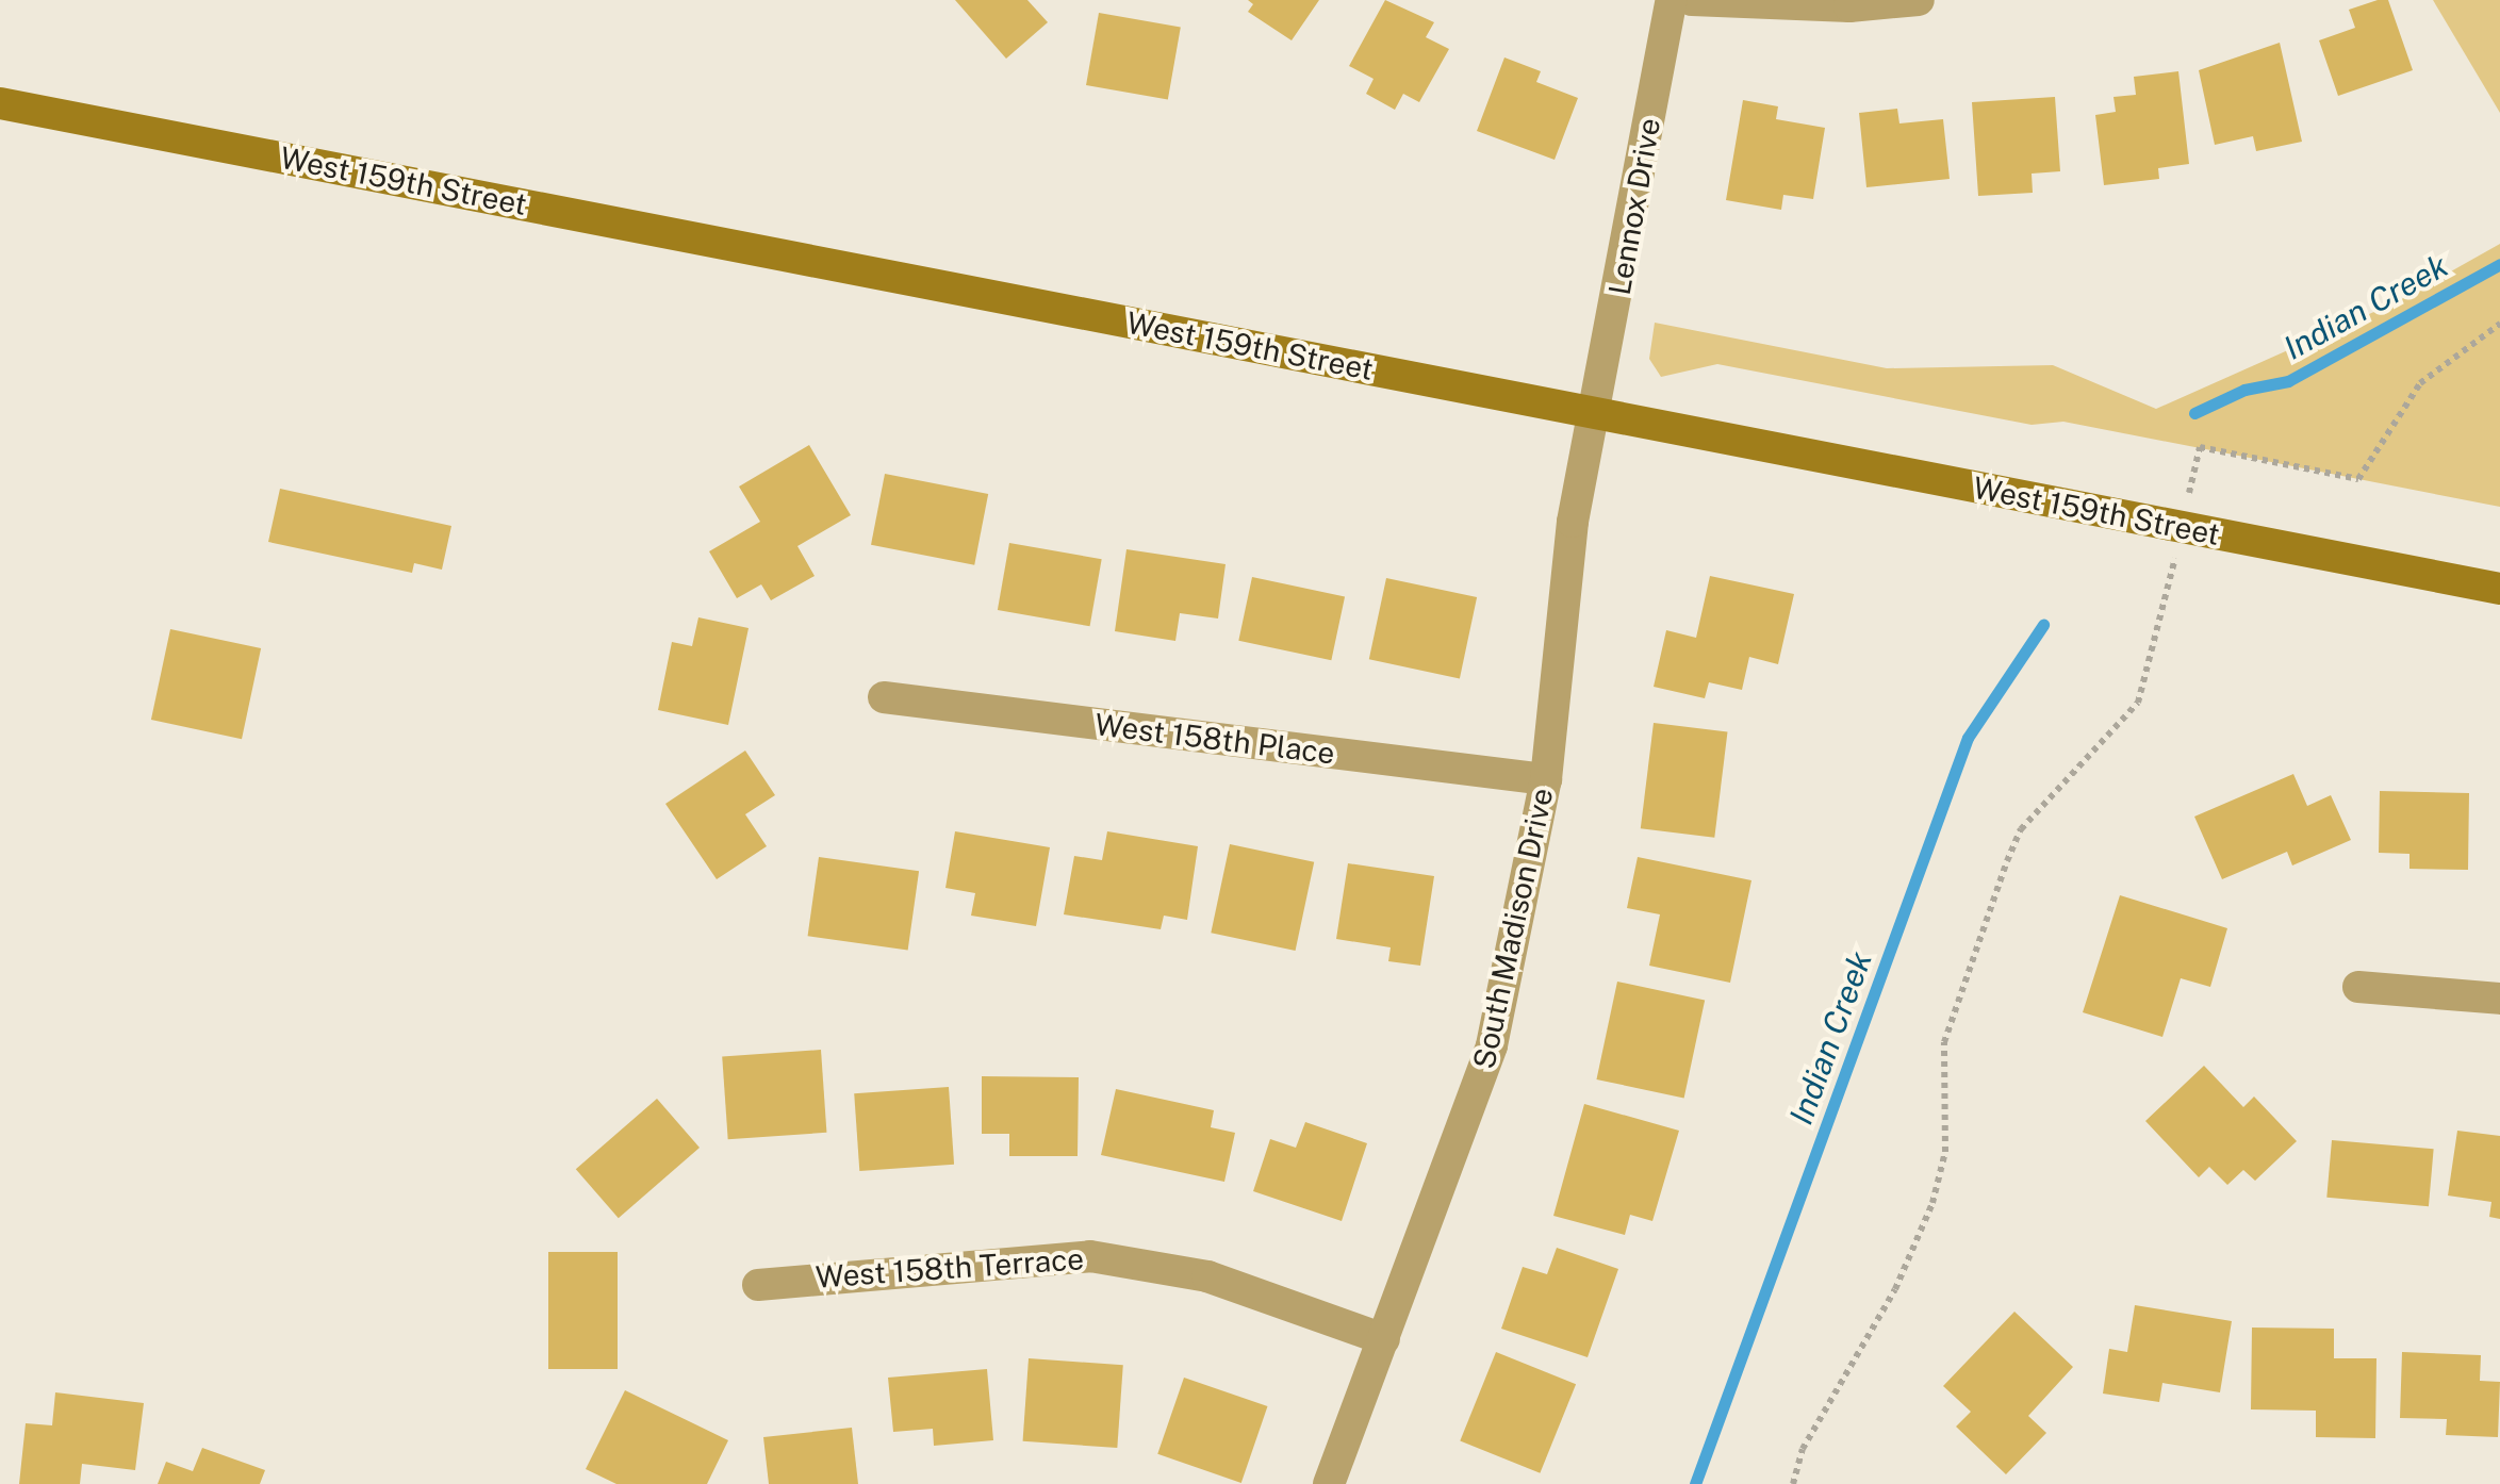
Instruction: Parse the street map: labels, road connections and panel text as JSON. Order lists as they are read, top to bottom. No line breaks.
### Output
{"streets":{"main road":["West 159th Street"],"street":["Lennox Drive","West 158th Place","South Madison Drive","West 158th Terrace"]},"crossings":[["West 159th Street","Lennox Drive"],["West 159th Street","South Madison Drive"],["Lennox Drive","South Madison Drive"],["West 158th Place","South Madison Drive"],["South Madison Drive","West 158th Terrace"]],"water":["Indian Creek"]}
